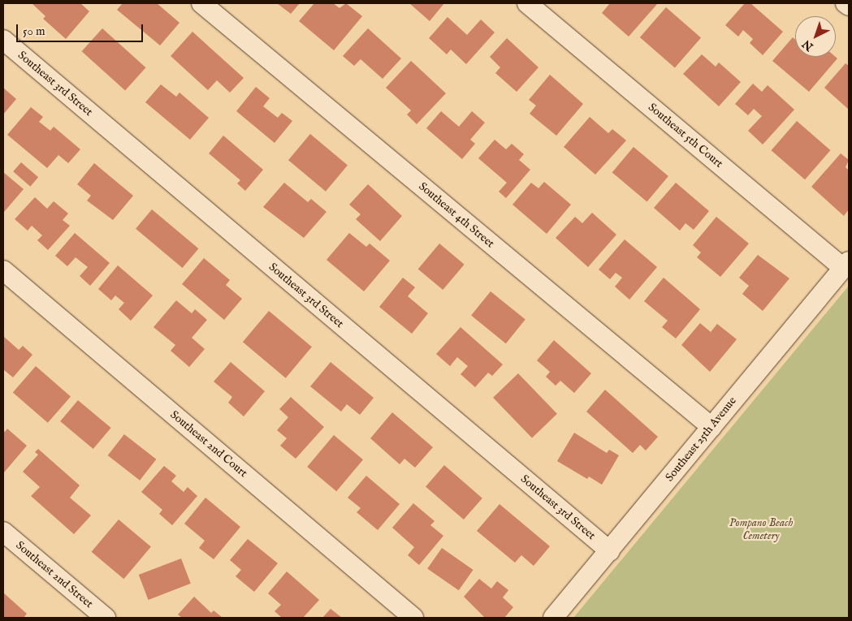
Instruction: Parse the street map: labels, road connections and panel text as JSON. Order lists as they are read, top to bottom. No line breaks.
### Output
{"streets":{"street":["Southeast 3rd Street","Southeast 5th Court","Southeast 4th Street","Southeast 25th Avenue","Southeast 2nd Court","Southeast 2nd Street"]},"crossings":[["Southeast 3rd Street","Southeast 25th Avenue"],["Southeast 5th Court","Southeast 25th Avenue"],["Southeast 4th Street","Southeast 25th Avenue"]],"parks":["Pompano Beach Cemetery"],"scale_bar":"50 m","north":"bottom left"}
